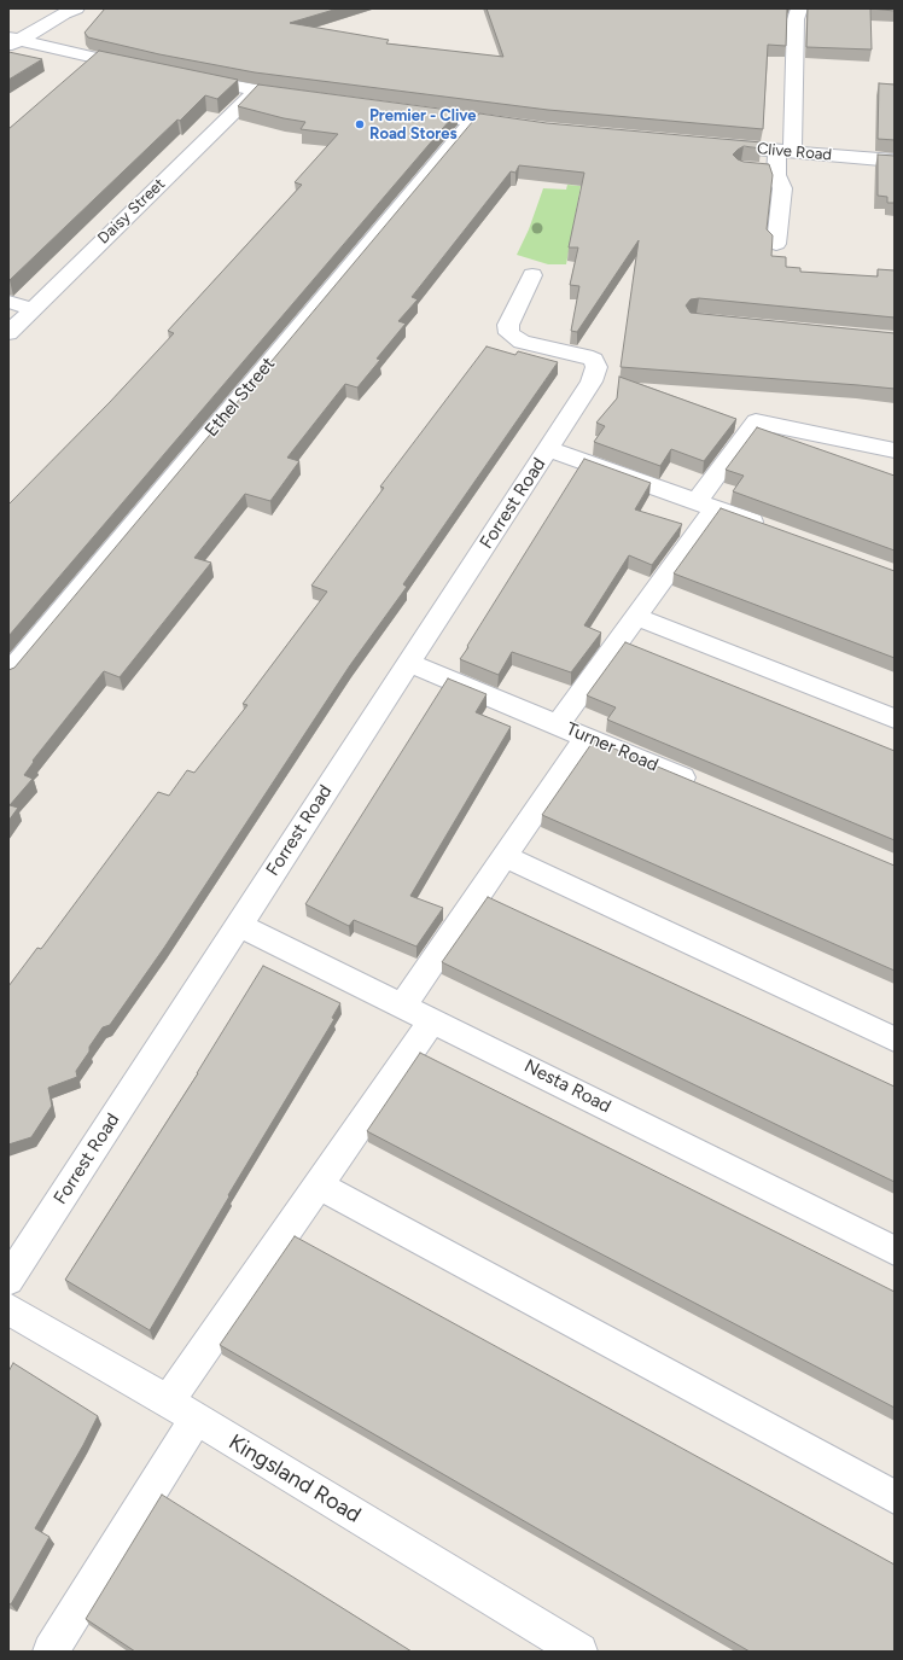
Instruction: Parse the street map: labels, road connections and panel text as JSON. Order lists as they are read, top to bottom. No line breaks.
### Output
{"streets":{"street":["Clive Road","Daisy Street","Ethel Street","Forrest Road","Turner Road","Nesta Road","Kingsland Road"]},"crossings":[["Forrest Road","Turner Road"],["Forrest Road","Nesta Road"]],"places":["Premier - Clive Road Stores"]}
